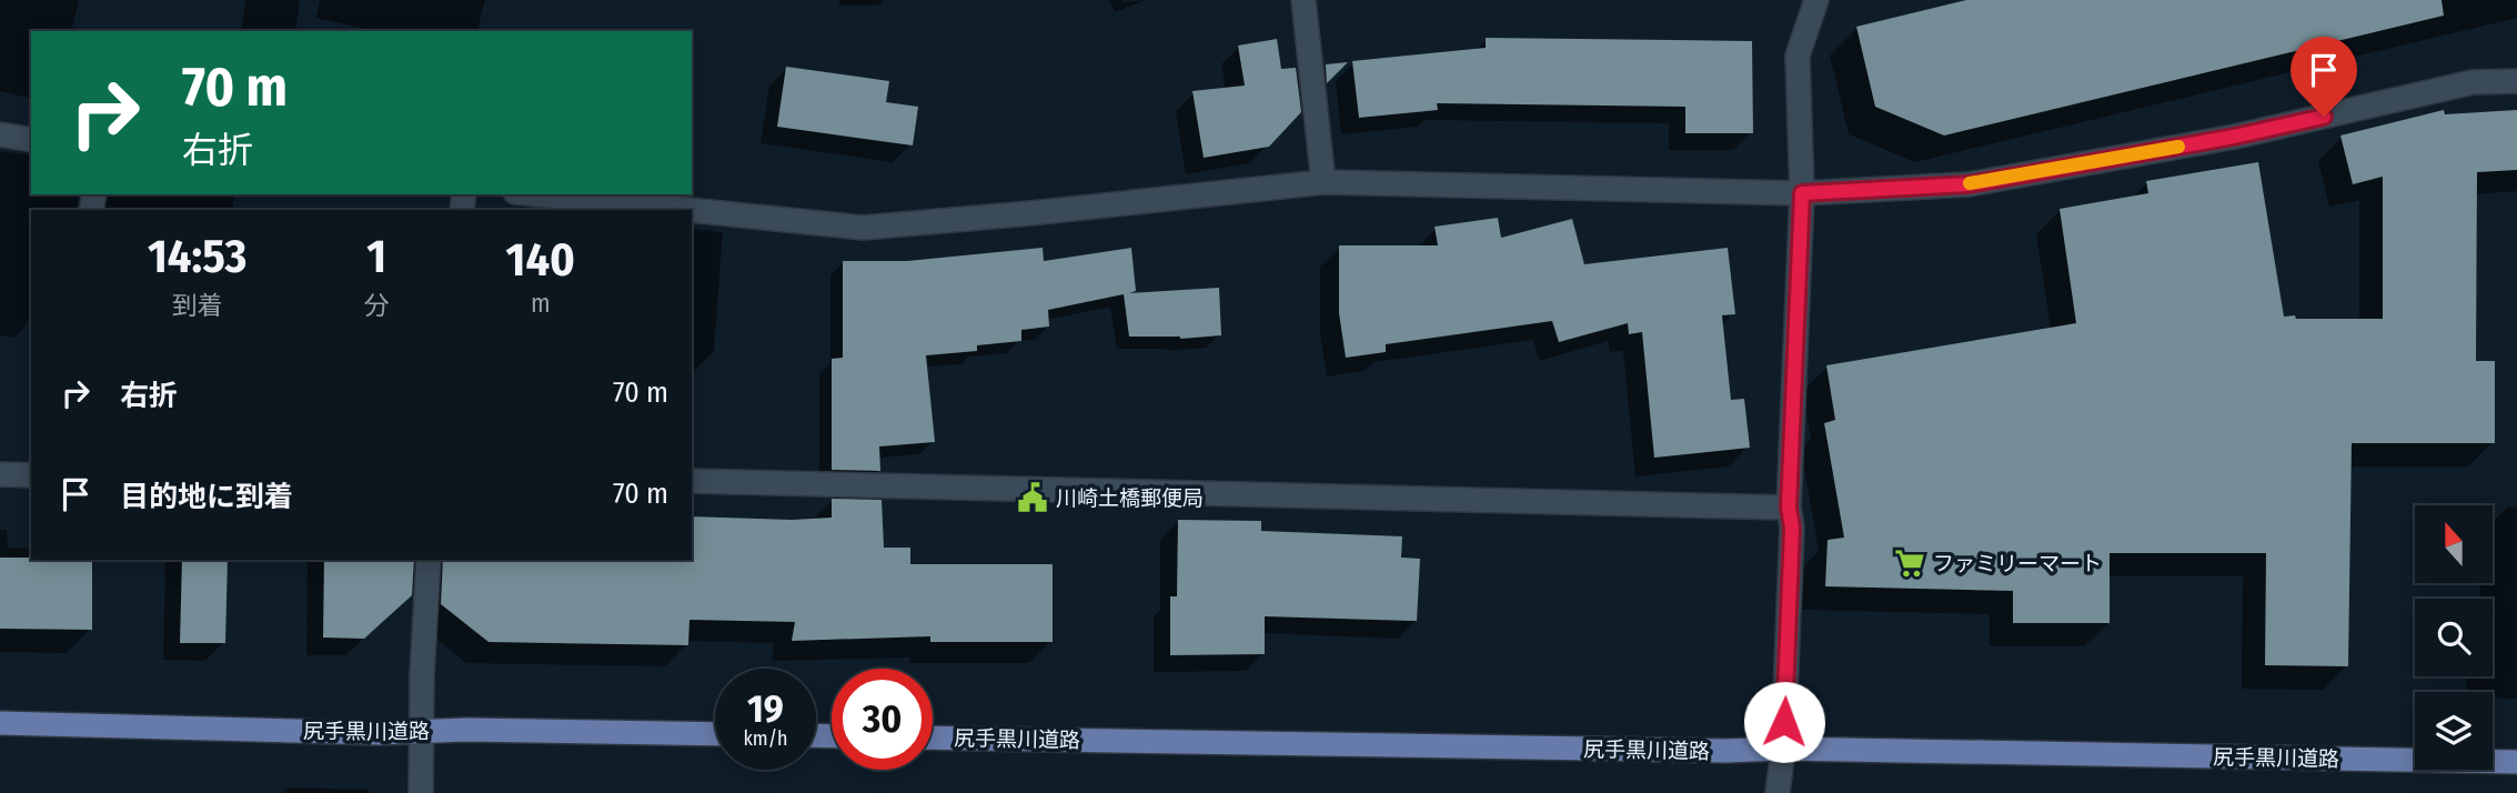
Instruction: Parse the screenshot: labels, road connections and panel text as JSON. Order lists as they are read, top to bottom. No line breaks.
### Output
{"streets":{"main road":["尻手黒川道路"]},"places":{"public building":["川崎土橋郵便局"],"supermarket":["ファミリーマート"]},"north":"top","page":{"turn":["70 m","右折"],"eta":["14:53","到着","1","分","140","m"],"list":[{"name":"右折","value":"70 m"},{"name":"目的地に到着","value":"70 m"}],"speed":"19 km/h","limit":"30"}}
